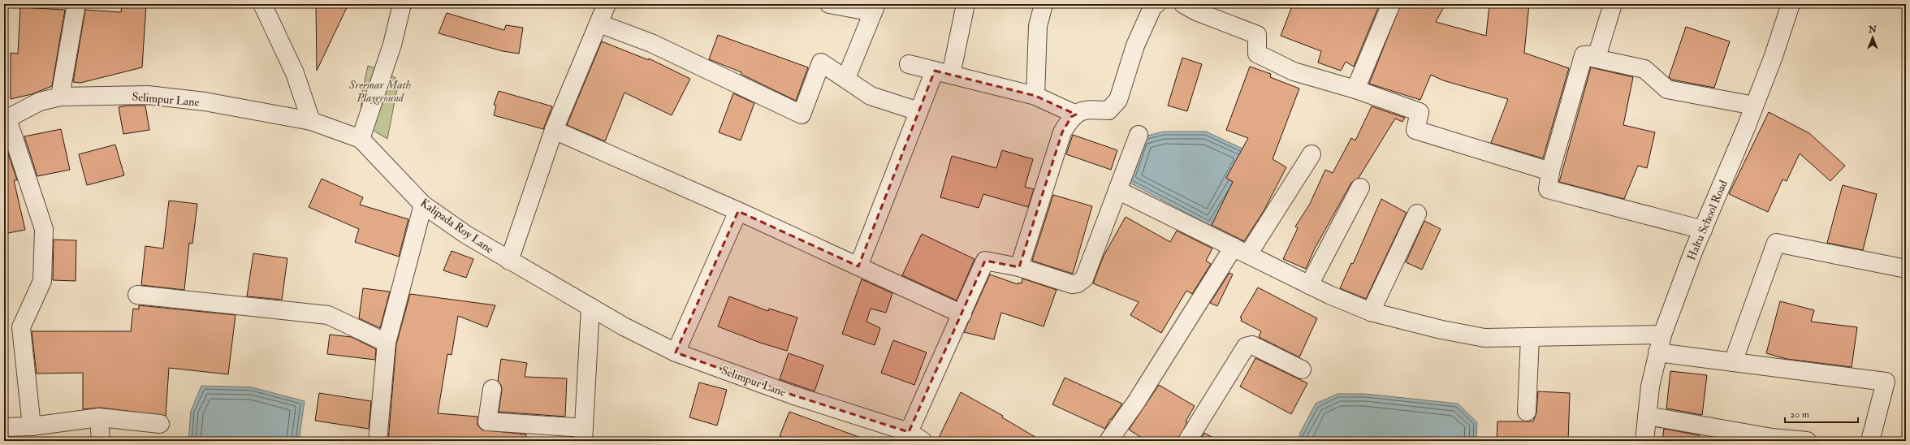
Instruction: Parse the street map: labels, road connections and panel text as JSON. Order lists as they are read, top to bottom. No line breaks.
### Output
{"streets":{"street":["Selimpur Lane","Haltu School Road","Kalipada Roy Lane"]},"crossings":[["Selimpur Lane","Kalipada Roy Lane"]],"parks":["Sreemar Math Playground"],"scale_bar":"20 m","north":"top"}
